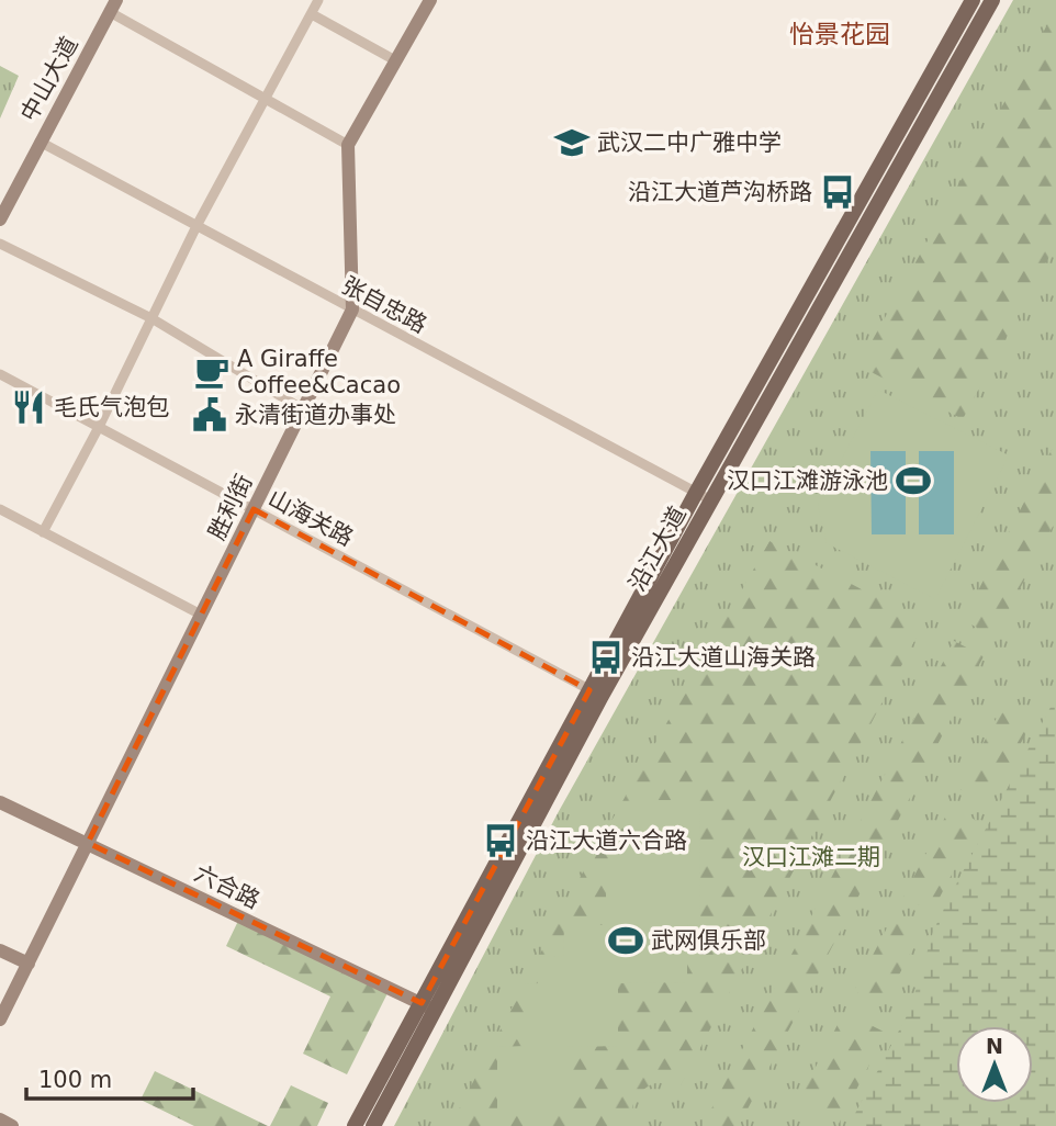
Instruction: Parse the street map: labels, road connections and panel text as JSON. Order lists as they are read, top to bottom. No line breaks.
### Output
{"streets":{"main road":["沿江大道"],"street":["中山大道","张自忠路","胜利街","山海关路","六合路"]},"crossings":[["中山大道","张自忠路"],["张自忠路","胜利街"],["张自忠路","沿江大道"],["胜利街","山海关路"],["胜利街","六合路"],["山海关路","沿江大道"],["沿江大道","六合路"]],"districts":["怡景花园"],"parks":["汉口江滩二期"],"places":{"school or university":["武汉二中广雅中学"],"bus stop":["沿江大道芦沟桥路","沿江大道山海关路","沿江大道六合路"],"cafe":["A Giraffe Coffee&Cacao"],"restaurant":["毛氏气泡包"],"public building":["永清街道办事处"],"sports":["汉口江滩游泳池","武网俱乐部"]},"scale_bar":"100 m","north":"top"}
